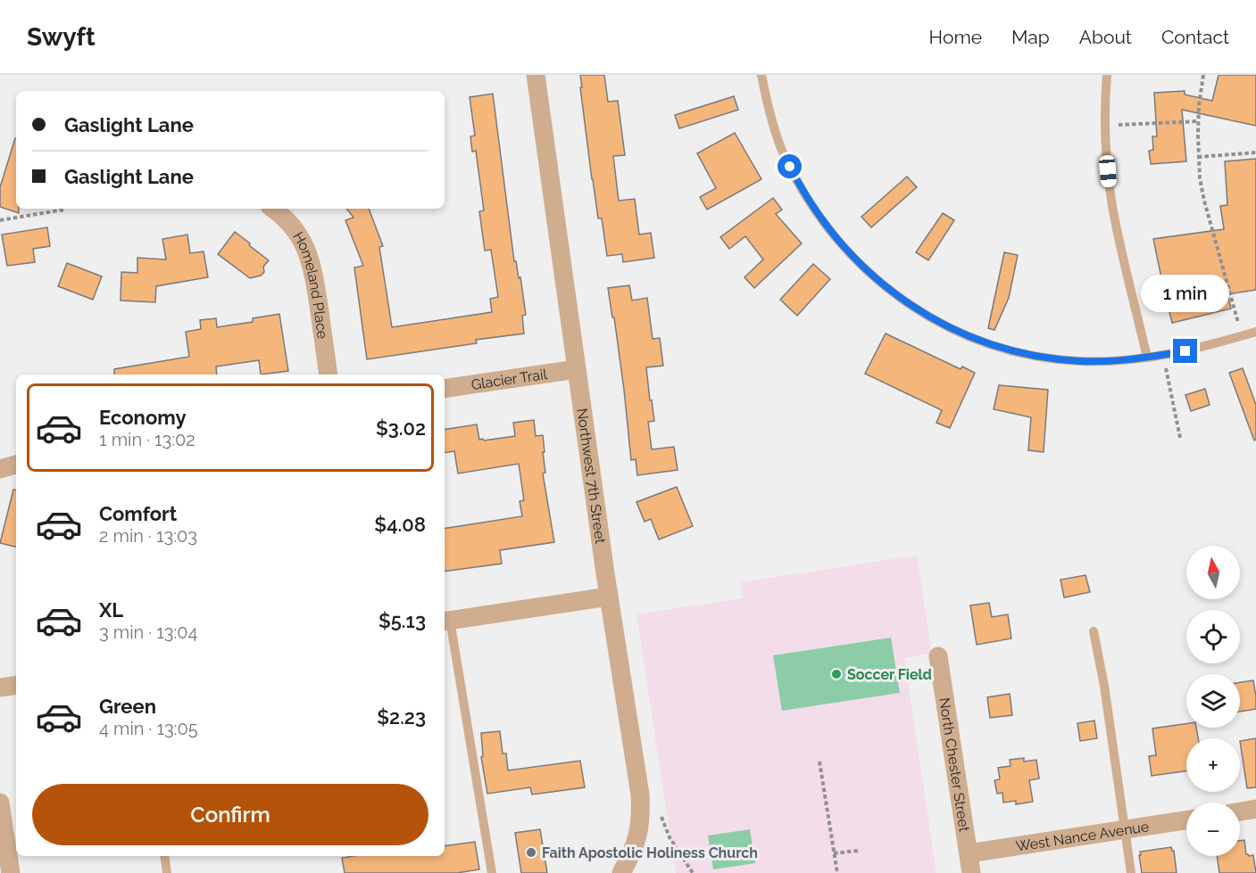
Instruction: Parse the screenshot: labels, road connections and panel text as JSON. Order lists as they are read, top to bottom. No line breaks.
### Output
{"streets":{"street":["Homeland Place","Glacier Trail","Northwest 7th Street","North Chester Street","West Nance Avenue"]},"crossings":[["Glacier Trail","Northwest 7th Street"],["North Chester Street","West Nance Avenue"]],"places":["Soccer Field","Faith Apostolic Holiness Church"],"north":"top","page":{"header":"Swyft","nav":["Home","Map","About","Contact"],"banner":["Gaslight Lane","Gaslight Lane"],"bubble":"1 min","list":[{"name":"Economy","note":"1 min · 13:02","value":"$3.02"},{"name":"Comfort","note":"2 min · 13:03","value":"$4.08"},{"name":"XL","note":"3 min · 13:04","value":"$5.13"},{"name":"Green","note":"4 min · 13:05","value":"$2.23"}],"map_buttons":["+","−"],"buttons":"Confirm"}}
